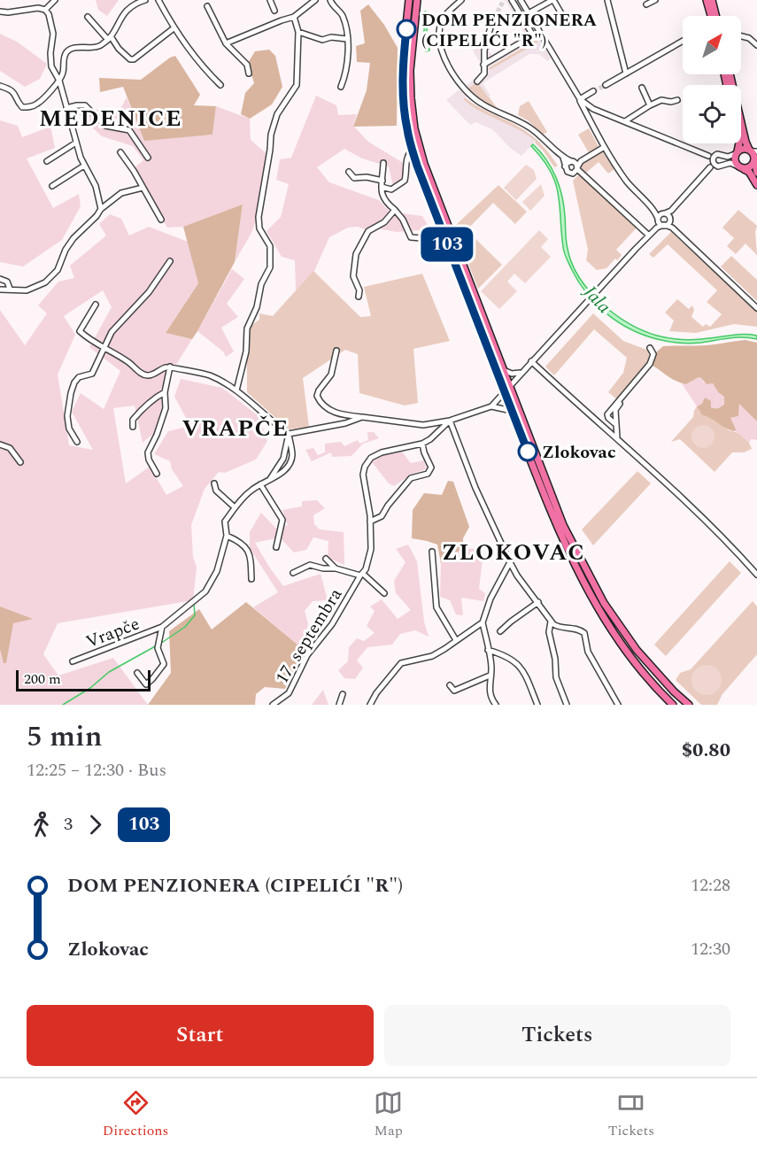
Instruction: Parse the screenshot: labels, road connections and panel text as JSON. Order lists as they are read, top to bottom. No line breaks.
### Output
{"streets":{"street":["Vrapče","17. septembra"]},"districts":["MEDENICE","VRAPČE","ZLOKOVAC"],"water":["Jala"],"places":["DOM PENZIONERA (CIPELIĆI \"R\")","Zlokovac"],"lines":["bus line 103"],"scale_bar":"200 m","north":"top right","page":{"on_map":"103","scale":"200 m","heading":["5 min","12:25 – 12:30 · Bus","$0.80"],"legs":["3","103"],"list":[{"name":"DOM PENZIONERA (CIPELIĆI \"R\")","value":"12:28"},{"name":"Zlokovac","value":"12:30"}],"buttons":["Start","Tickets"],"tabs":["Directions","Map","Tickets"]}}
